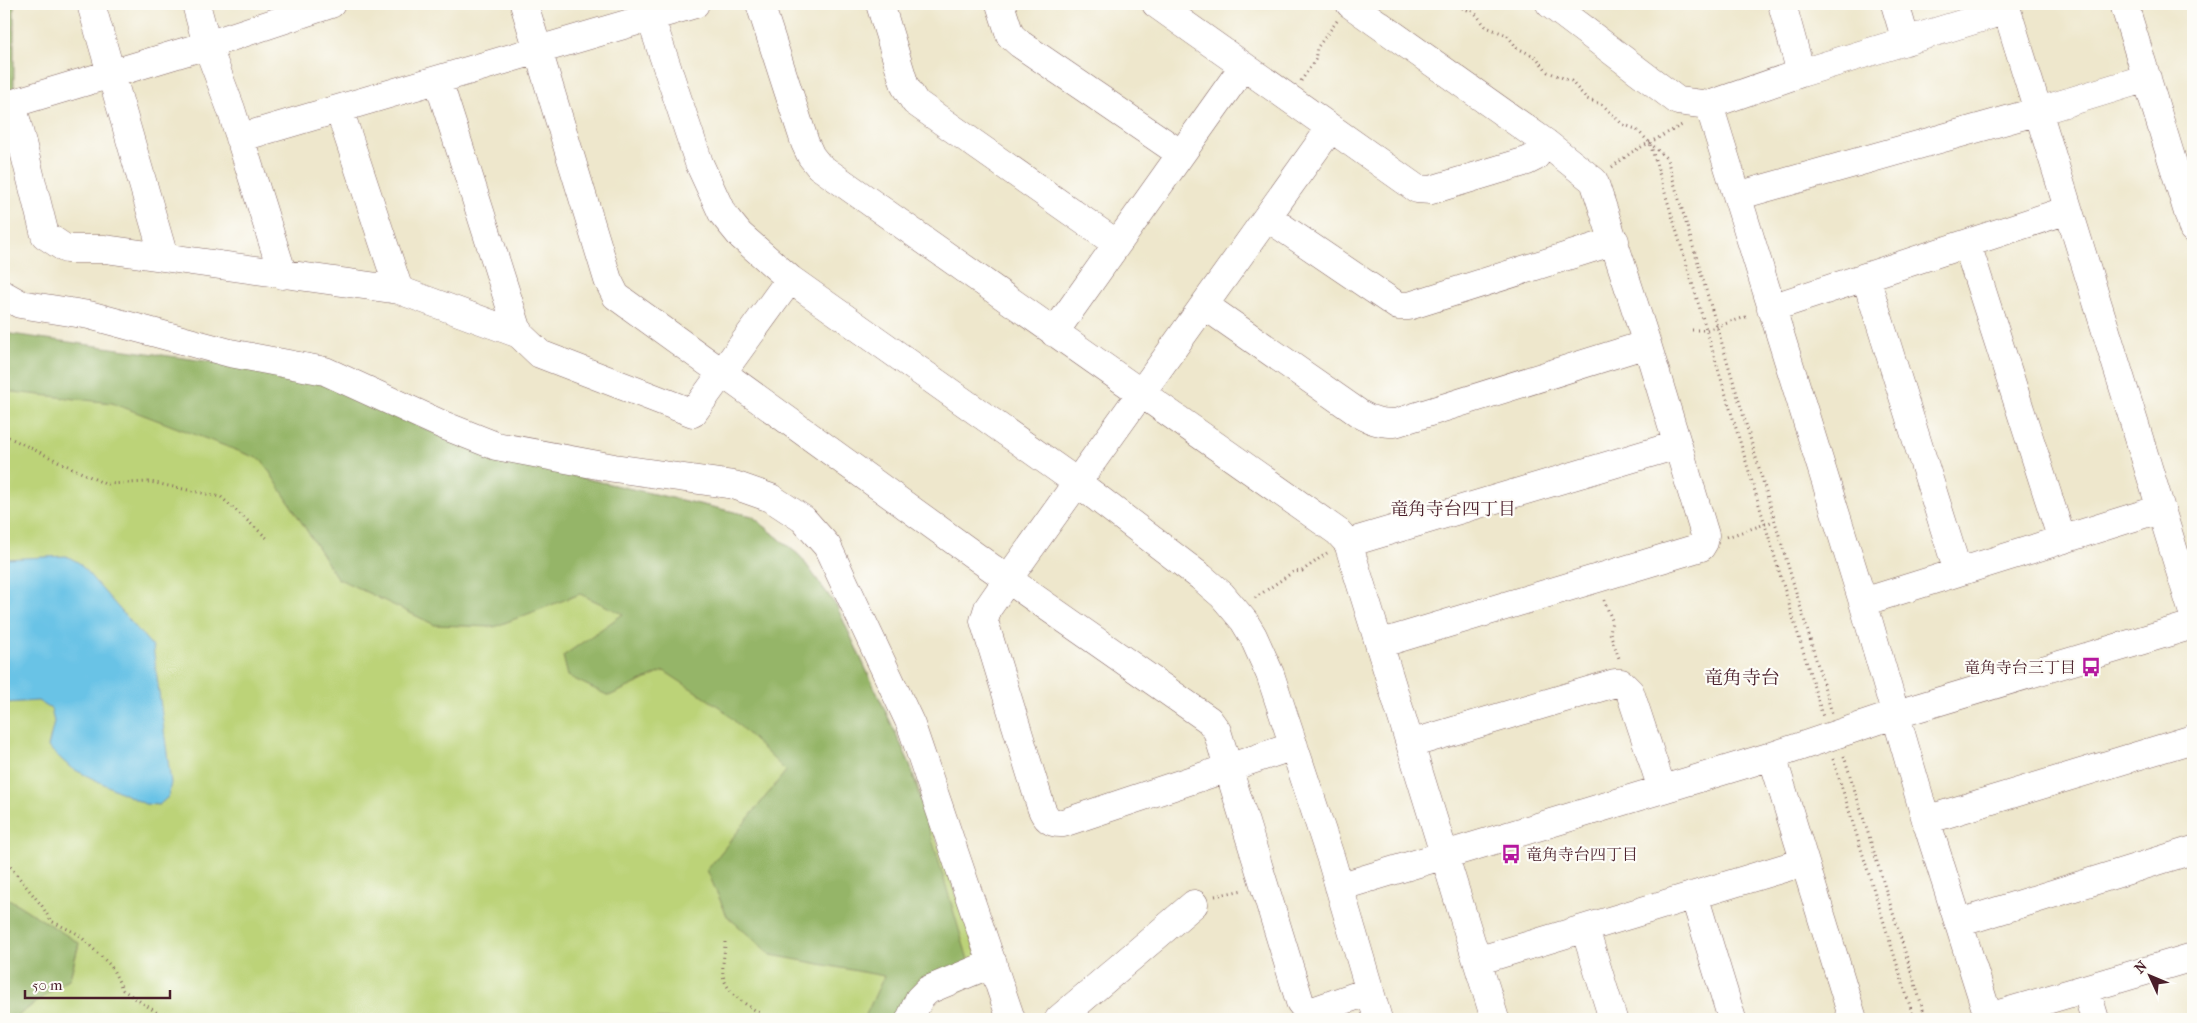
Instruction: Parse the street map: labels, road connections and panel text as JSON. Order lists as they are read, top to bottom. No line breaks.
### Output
{"districts":["竜角寺台四丁目","竜角寺台"],"places":{"bus stop":["竜角寺台三丁目","竜角寺台四丁目"]},"scale_bar":"50 m","north":"top left"}
